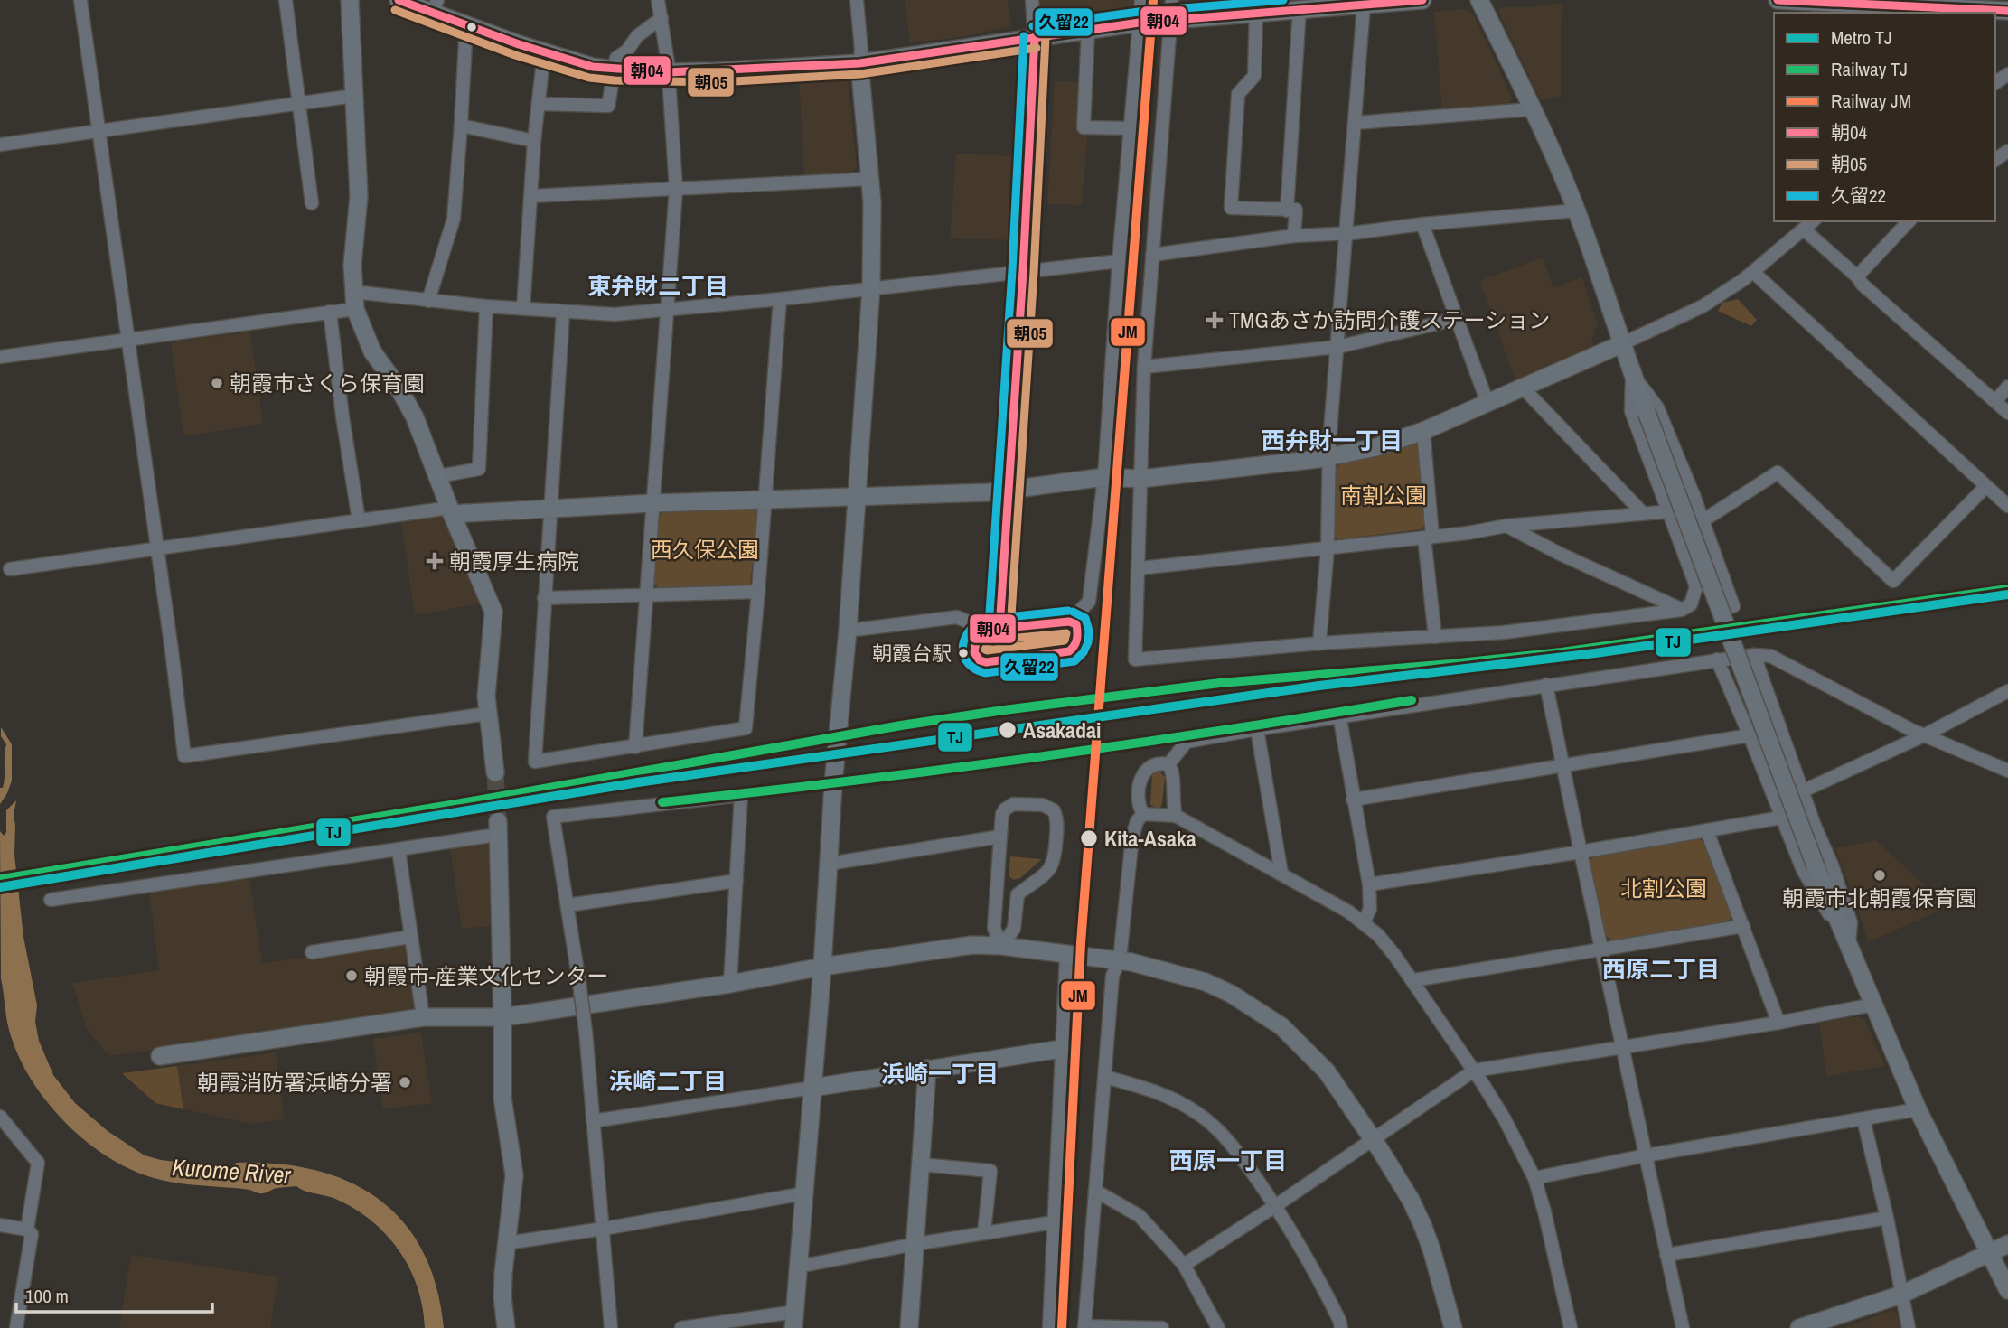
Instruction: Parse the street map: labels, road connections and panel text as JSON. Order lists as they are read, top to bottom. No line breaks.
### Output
{"districts":["東弁財二丁目","西弁財一丁目","西原二丁目","浜崎一丁目","浜崎二丁目","西原一丁目"],"water":["Kurome River"],"parks":["南割公園","西久保公園","北割公園"],"places":{"health":["TMGあさか訪問介護ステーション","朝霞厚生病院"],"other":["朝霞市さくら保育園","朝霞台駅","Asakadai","Kita-Asaka","朝霞市北朝霞保育園","朝霞市-産業文化センター","朝霞消防署浜崎分署"]},"lines":["rail line JM","transit line 朝04","transit line 久留22","transit line 朝05","rail line TJ","metro line TJ"],"legend":["Metro TJ","Railway TJ","Railway JM","朝04","朝05","久留22"],"scale_bar":"100 m"}
